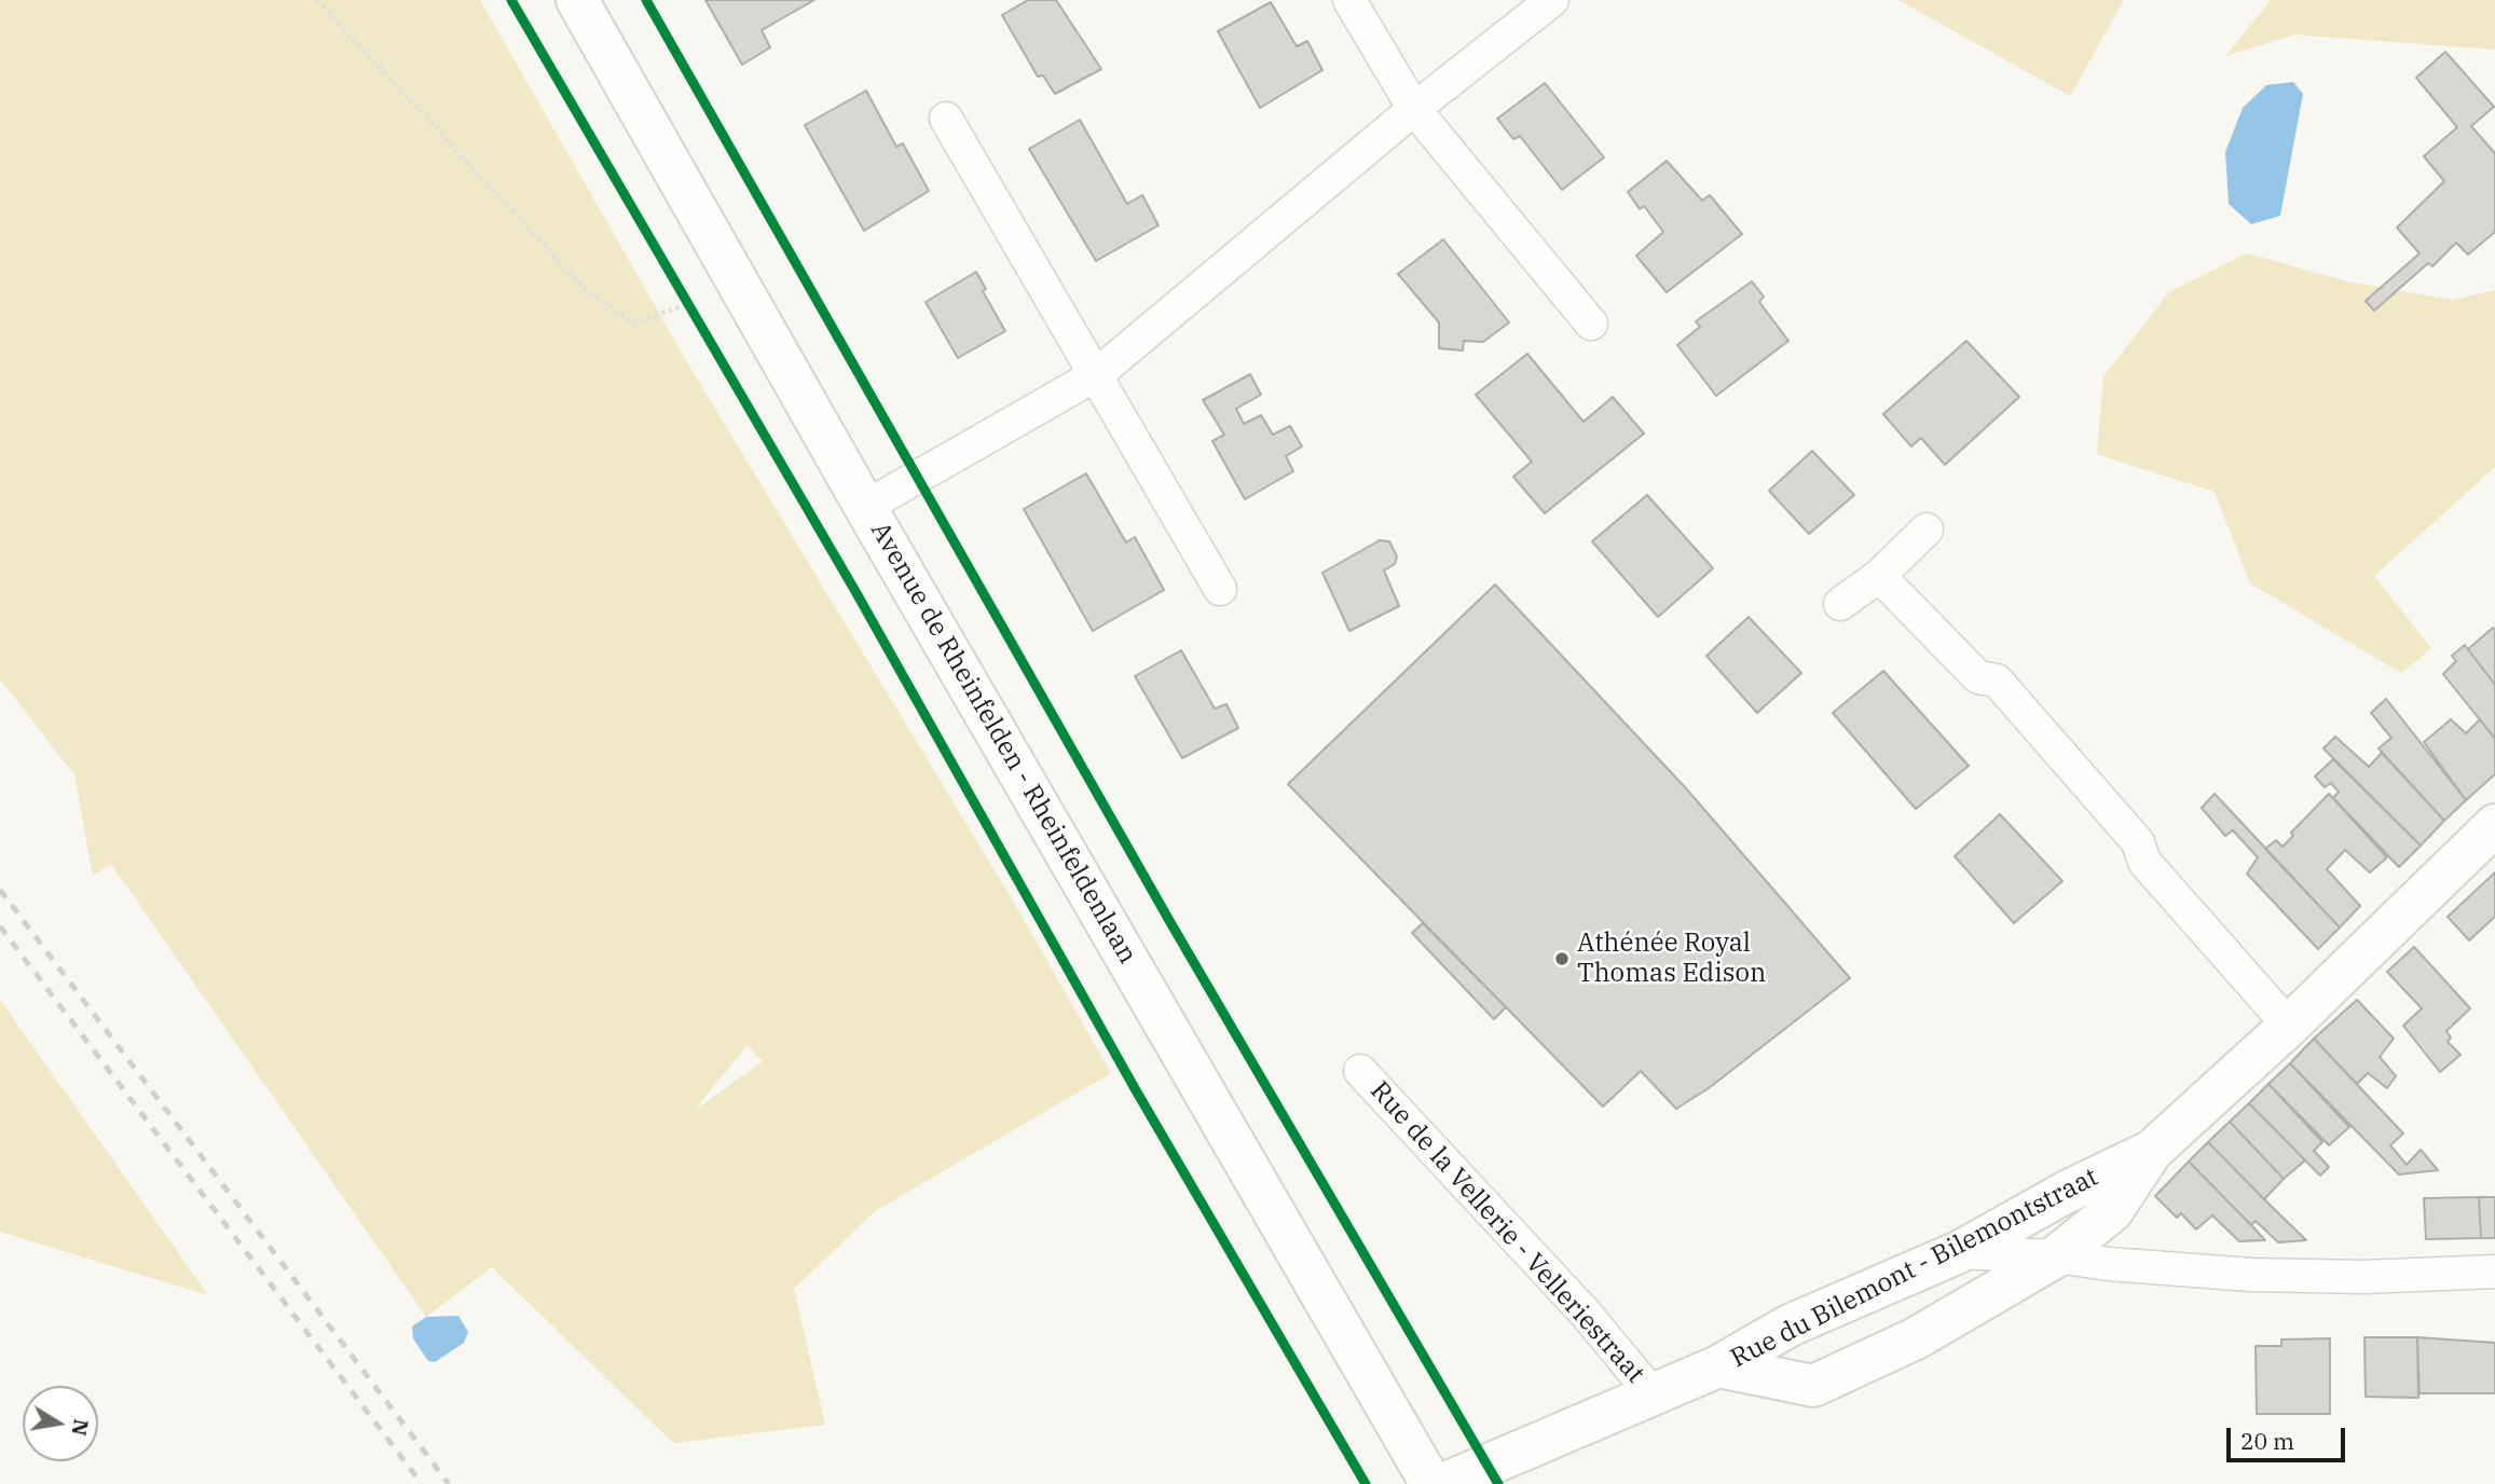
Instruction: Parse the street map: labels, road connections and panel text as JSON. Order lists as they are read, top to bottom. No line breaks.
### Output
{"streets":{"street":["Avenue de Rheinfelden - Rheinfeldenlaan","Rue de la Vellerie - Velleriestraat","Rue du Bilemont - Bilemontstraat"]},"crossings":[["Rue de la Vellerie - Velleriestraat","Rue du Bilemont - Bilemontstraat"]],"places":["Athénée Royal Thomas Edison"],"scale_bar":"20 m","north":"right"}
